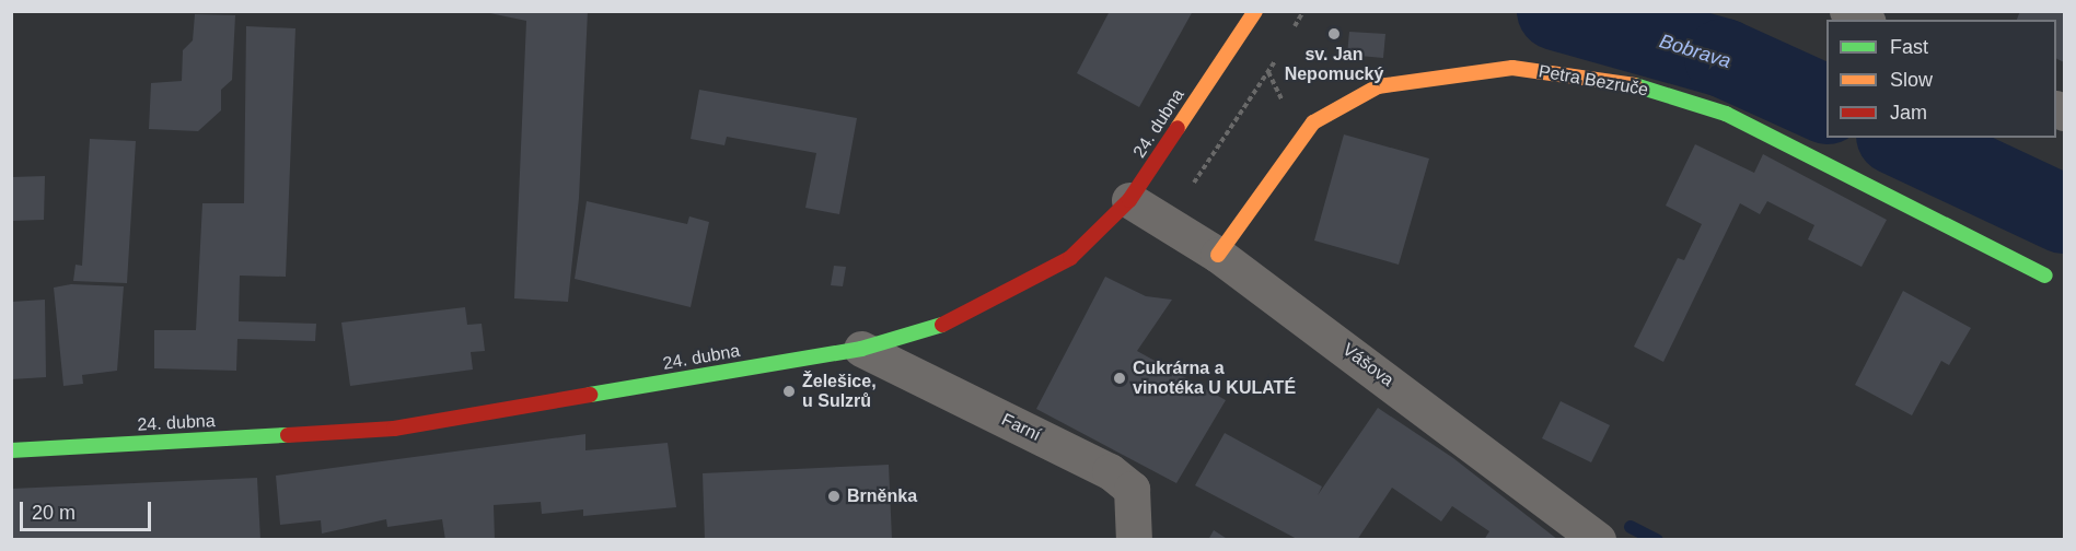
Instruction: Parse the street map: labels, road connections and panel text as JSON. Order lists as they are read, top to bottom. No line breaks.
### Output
{"streets":{"main road":["Petra Bezruče","24. dubna"],"street":["Vášova","Farní"]},"crossings":[["Petra Bezruče","Vášova"],["24. dubna","Vášova"],["24. dubna","Farní"]],"water":["Bobrava"],"places":["sv. Jan Nepomucký","Cukrárna a vinotéka U KULATÉ","Želešice, u Sulzrů","Brněnka"],"legend":["Fast","Slow","Jam"],"scale_bar":"20 m"}
